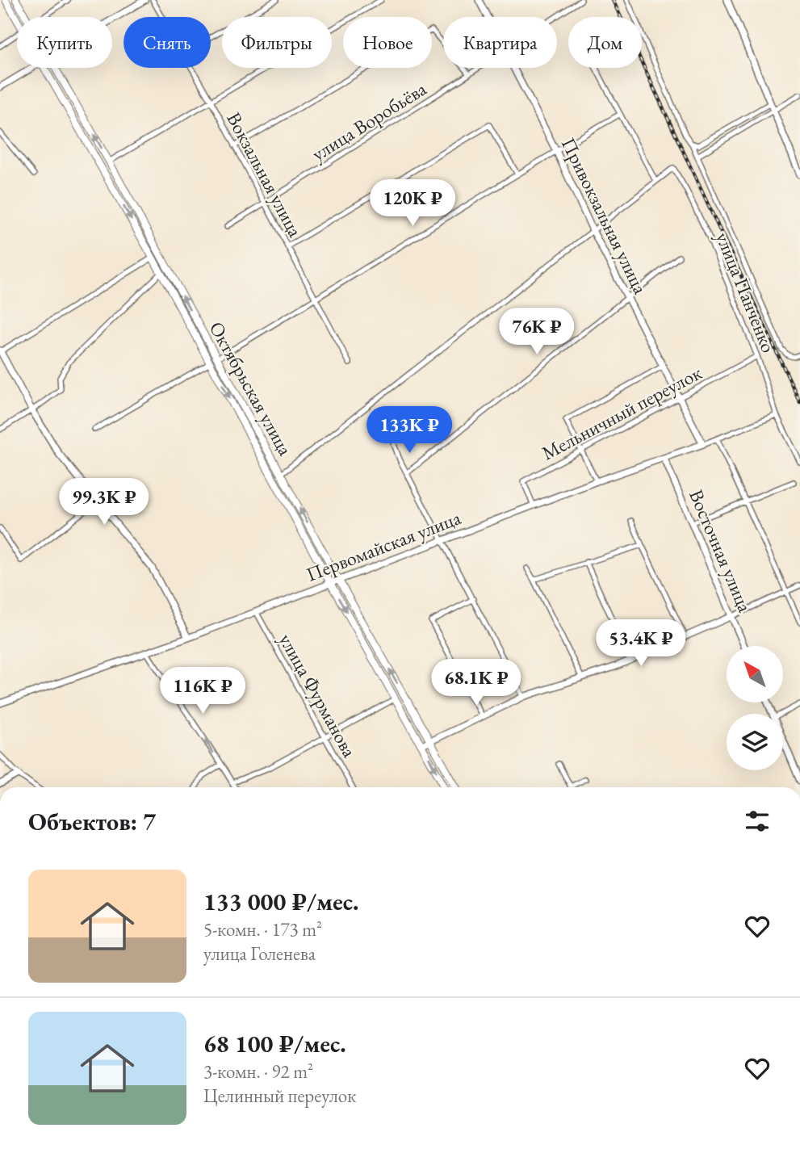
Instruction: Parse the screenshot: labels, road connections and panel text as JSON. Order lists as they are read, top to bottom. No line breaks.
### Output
{"streets":{"main road":["Октябрьская улица"],"street":["улица Воробьёва","Вокзальная улица","Привокзальная улица","улица Панченко","Мельничный переулок","Первомайская улица","Восточная улица","улица Фурманова"]},"crossings":[["улица Воробьёва","Вокзальная улица"],["Привокзальная улица","Мельничный переулок"],["Привокзальная улица","Первомайская улица"],["улица Панченко","Мельничный переулок"],["улица Панченко","Первомайская улица"],["Октябрьская улица","Первомайская улица"],["Мельничный переулок","Первомайская улица"],["Первомайская улица","Восточная улица"],["Первомайская улица","улица Фурманова"]],"north":"top left","page":{"chip":["Купить","Снять","Фильтры","Новое","Квартира","Дом"],"price":["120K ₽","76K ₽","133K ₽","99.3K ₽","53.4K ₽","68.1K ₽","116K ₽"],"heading":"Объектов: 7","list":[{"name":"133 000 ₽/мес.","note":"5-комн. · 173 m² · улица Голенева"},{"name":"68 100 ₽/мес.","note":"3-комн. · 92 m² · Целинный переулок"}]}}
